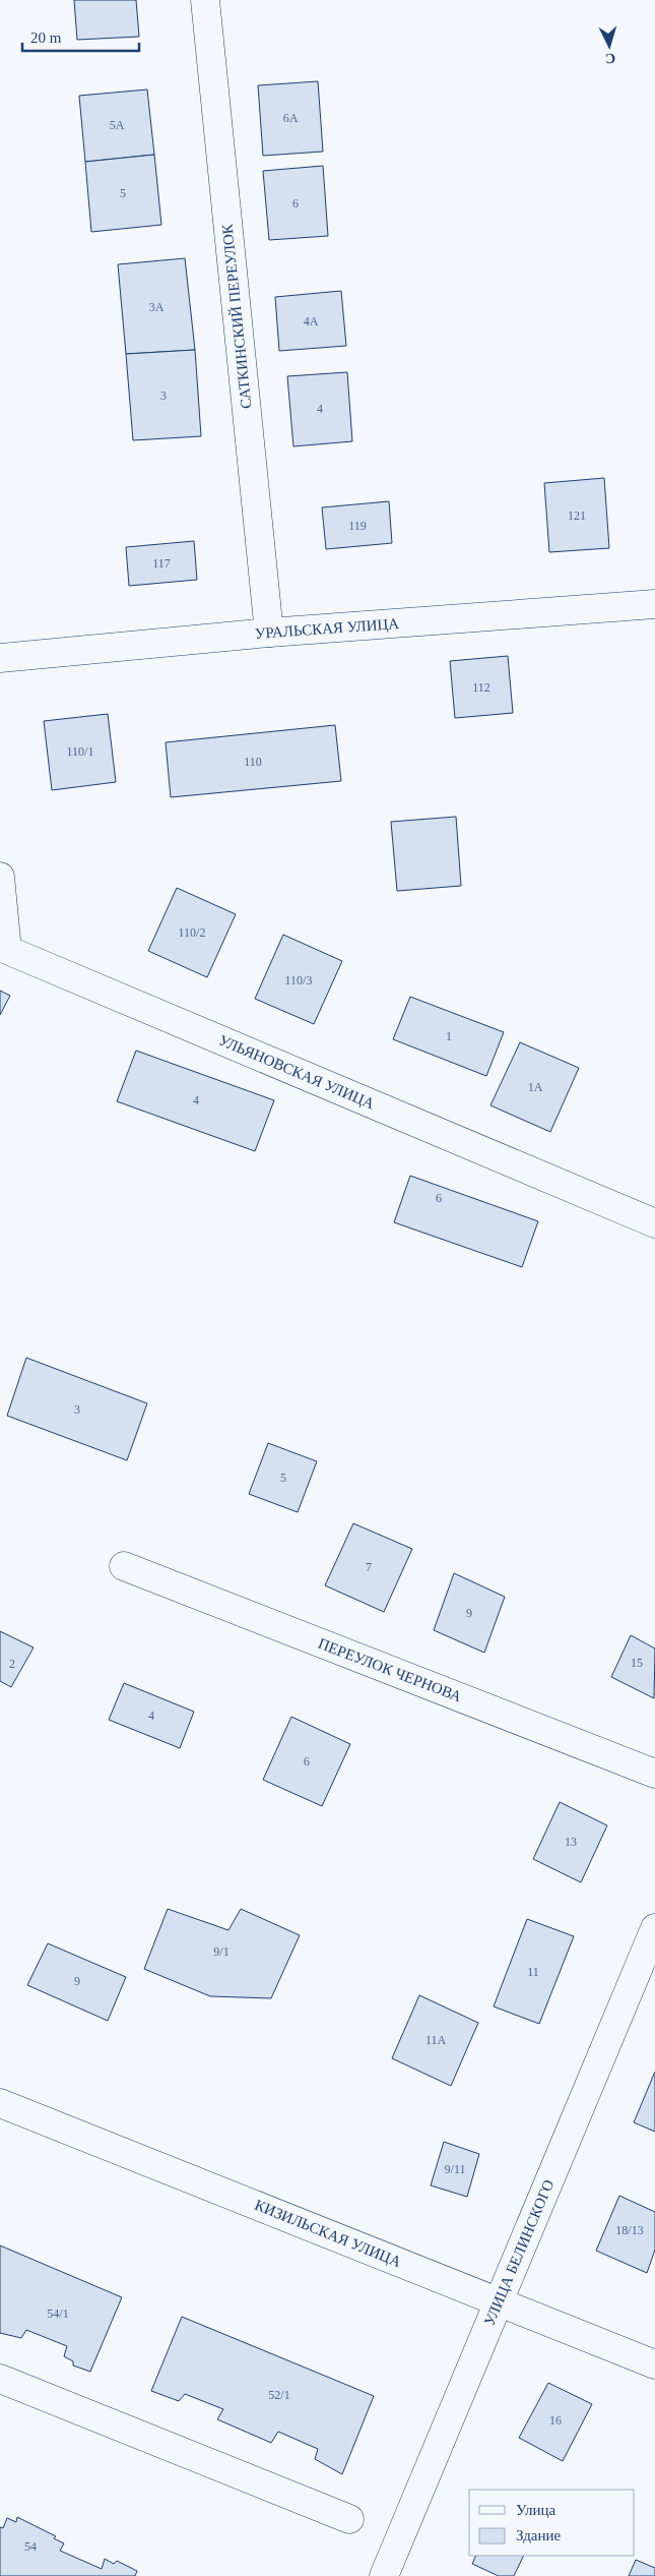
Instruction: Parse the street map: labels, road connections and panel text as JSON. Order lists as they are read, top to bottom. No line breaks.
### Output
{"streets":{"street":["САТКИНСКИЙ ПЕРЕУЛОК","УРАЛЬСКАЯ УЛИЦА","УЛЬЯНОВСКАЯ УЛИЦА","ПЕРЕУЛОК ЧЕРНОВА","КИЗИЛЬСКАЯ УЛИЦА","УЛИЦА БЕЛИНСКОГО"]},"crossings":[["САТКИНСКИЙ ПЕРЕУЛОК","УРАЛЬСКАЯ УЛИЦА"],["КИЗИЛЬСКАЯ УЛИЦА","УЛИЦА БЕЛИНСКОГО"]],"house_numbers":["6А","5А","5","6","3А","4А","3","4","121","119","117","112","110/1","110","110/2","110/3","1","1А","4","6","3","5","7","9","15","2","4","6","13","9/1","11","9","11А","9/11","18/13","54/1","52/1","16","54"],"legend":["Улица","Здание"],"scale_bar":"20 m","north":"bottom"}
